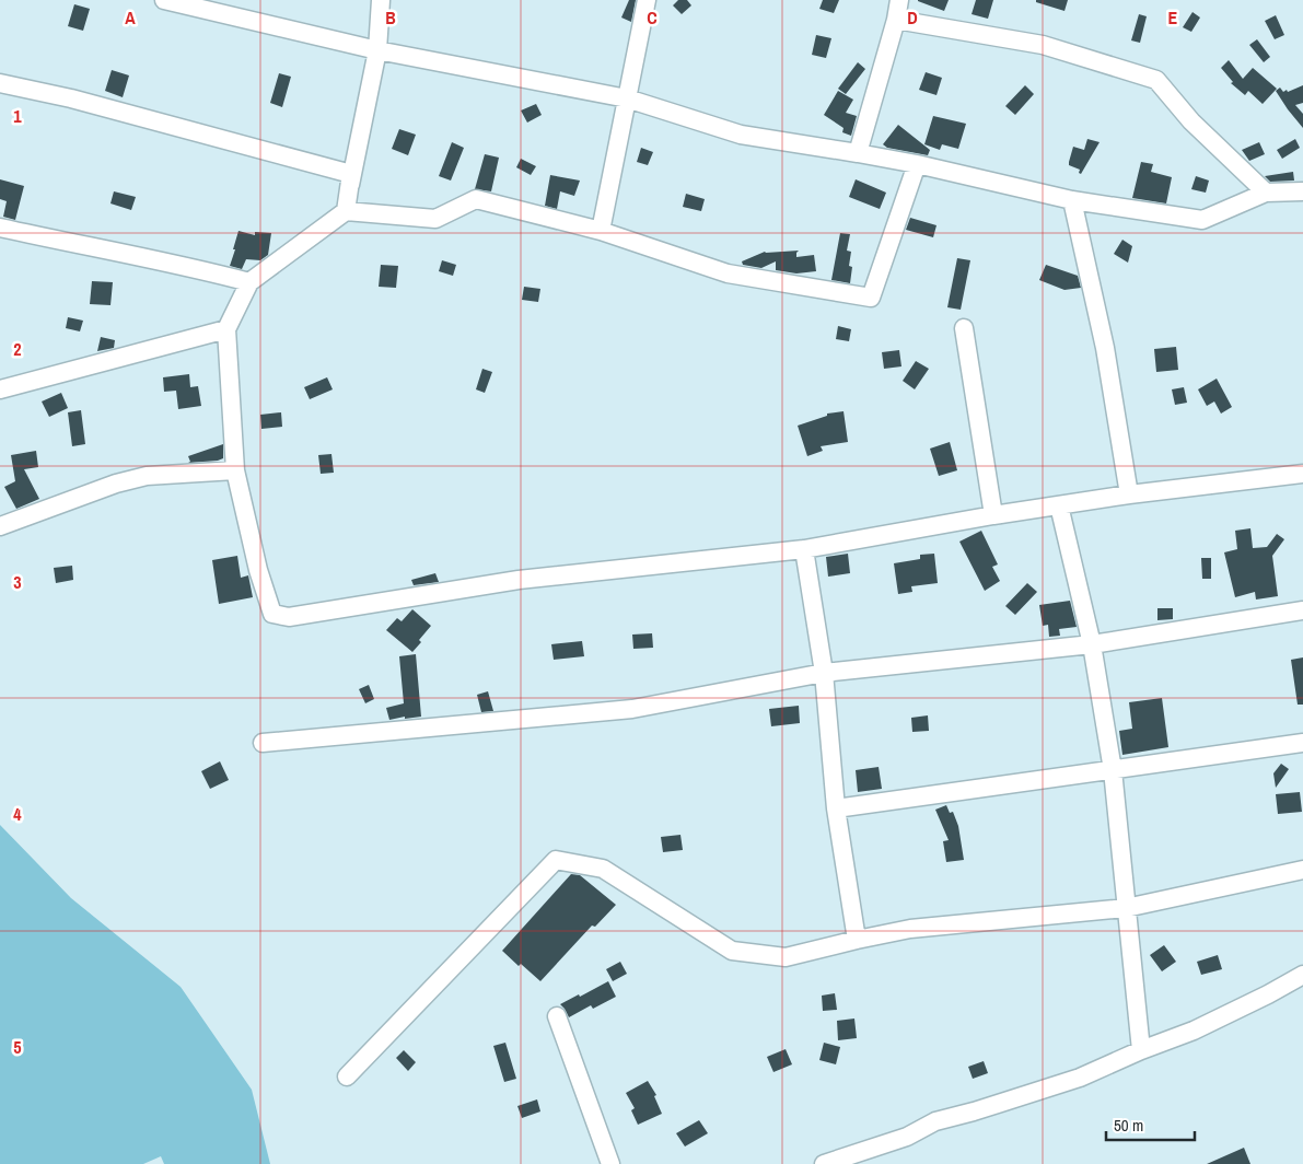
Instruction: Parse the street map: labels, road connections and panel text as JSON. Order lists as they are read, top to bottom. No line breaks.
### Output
{"scale_bar":"50 m","grid":{"columns":["A","B","C","D","E"],"rows":["1","2","3","4","5"]}}
